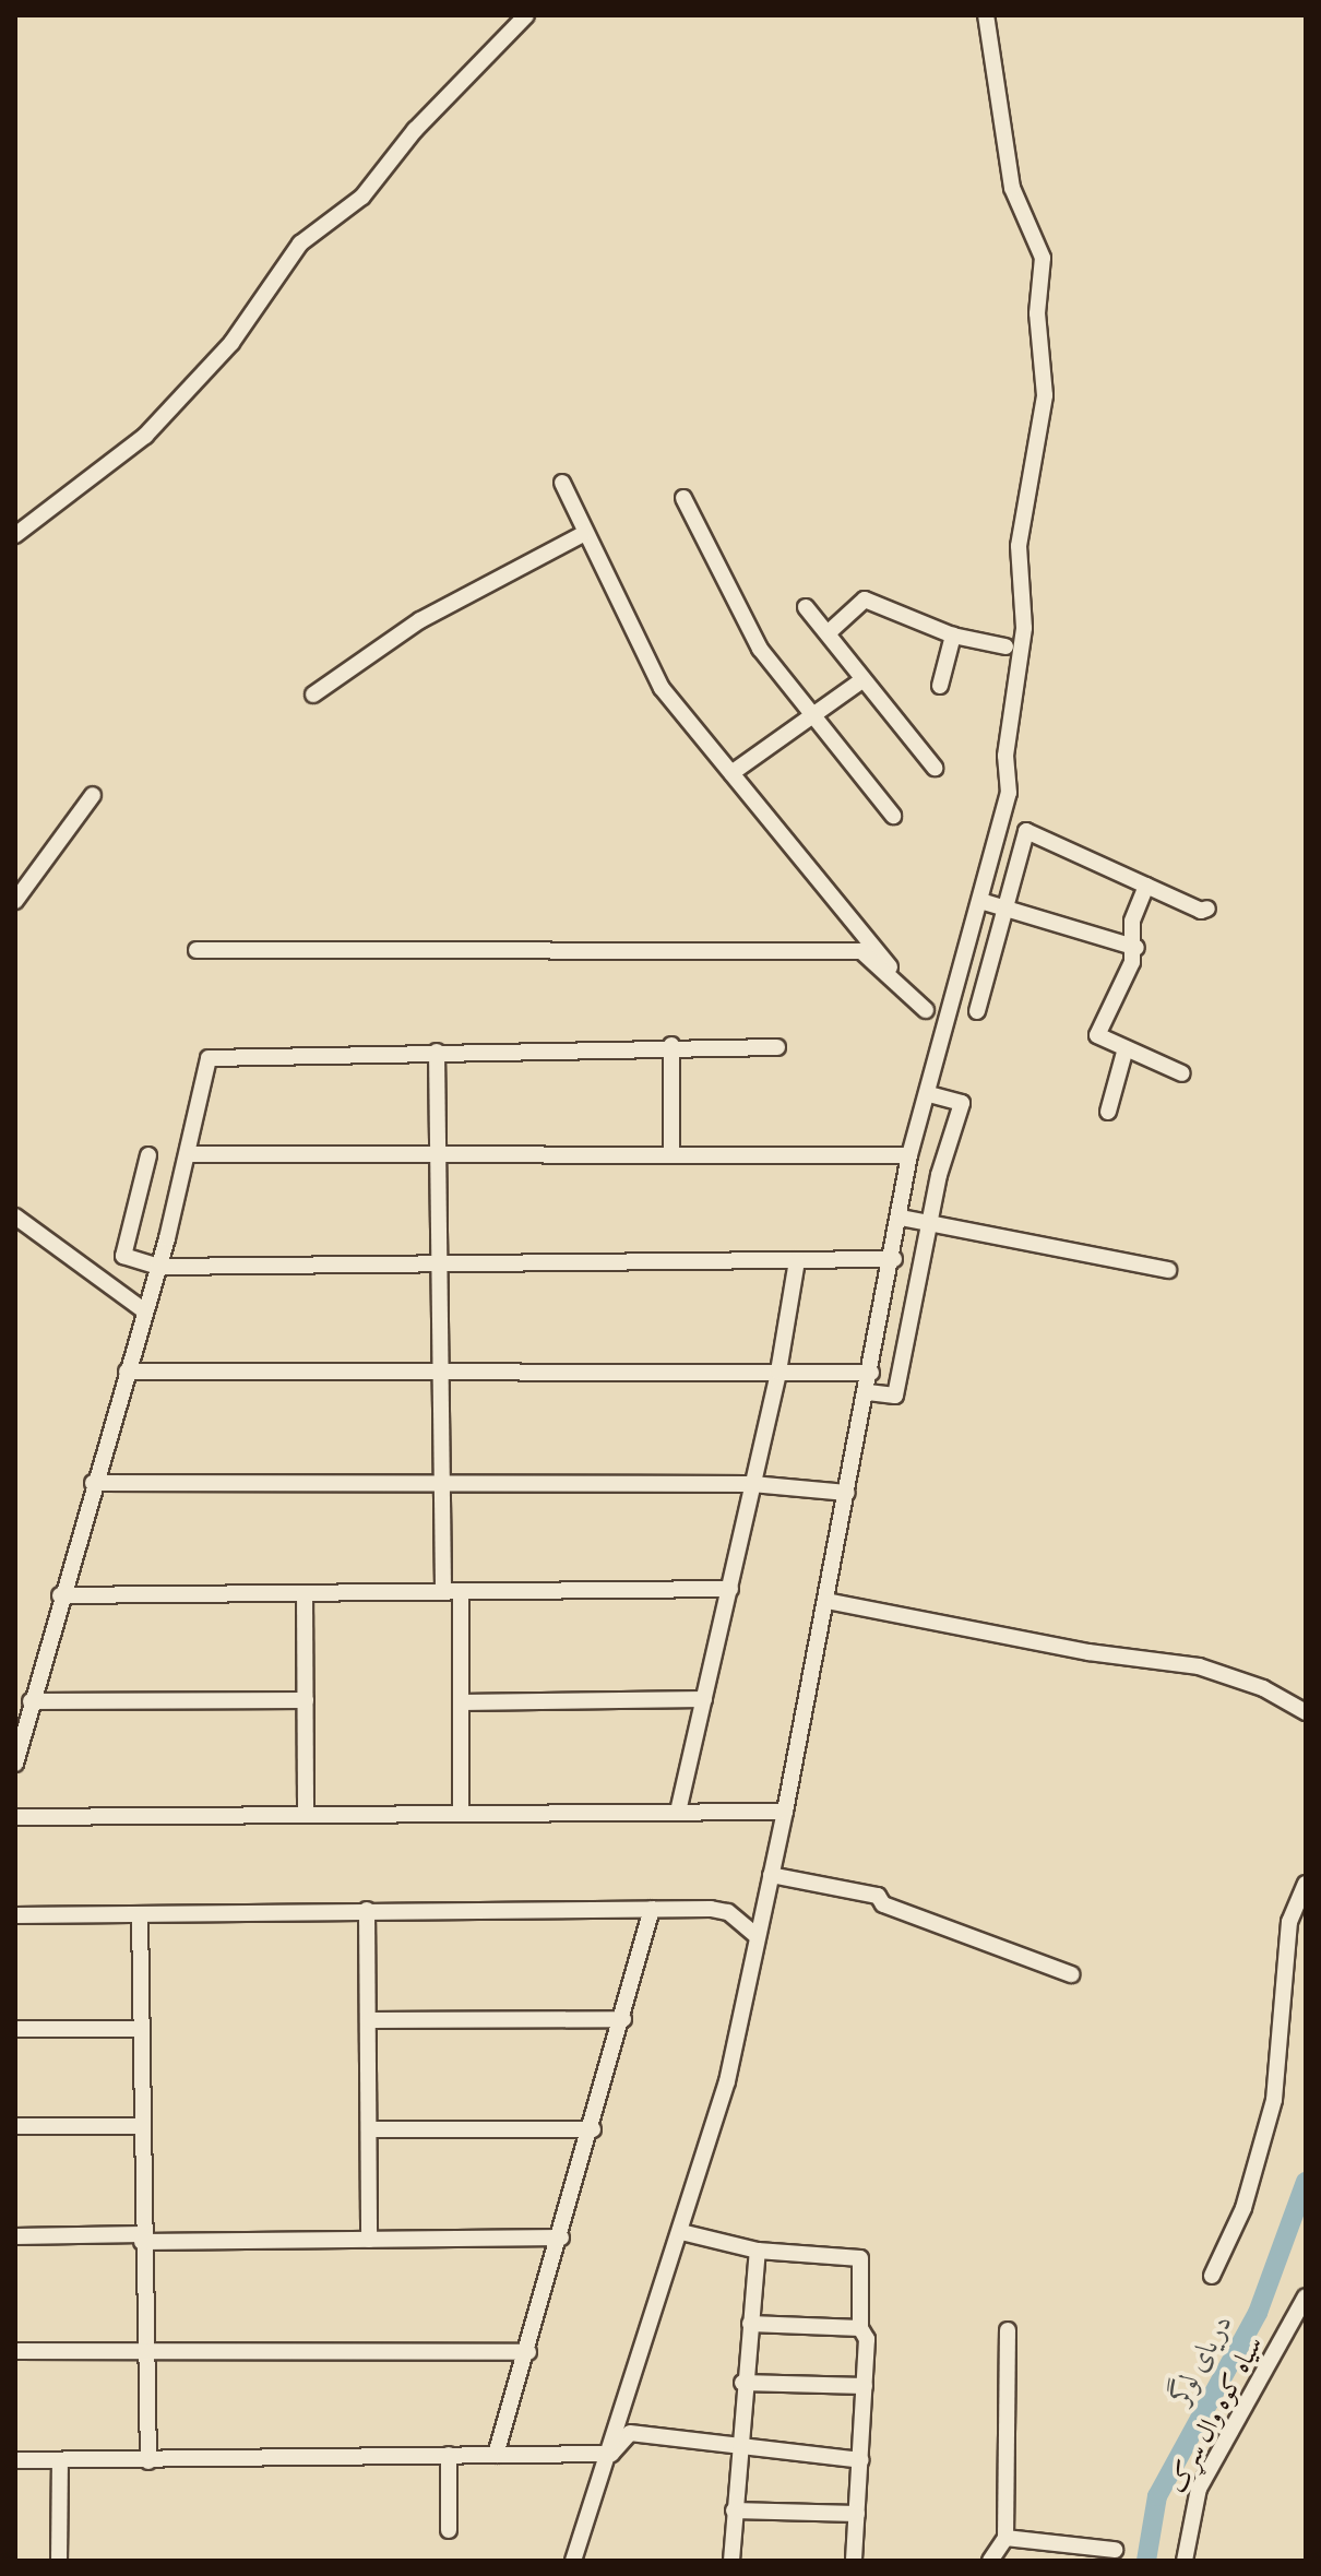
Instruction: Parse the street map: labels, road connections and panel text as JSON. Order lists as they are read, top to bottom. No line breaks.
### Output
{"streets":{"street":["سیاه کوه وال سړک"]},"water":["دریای لوگر"]}
